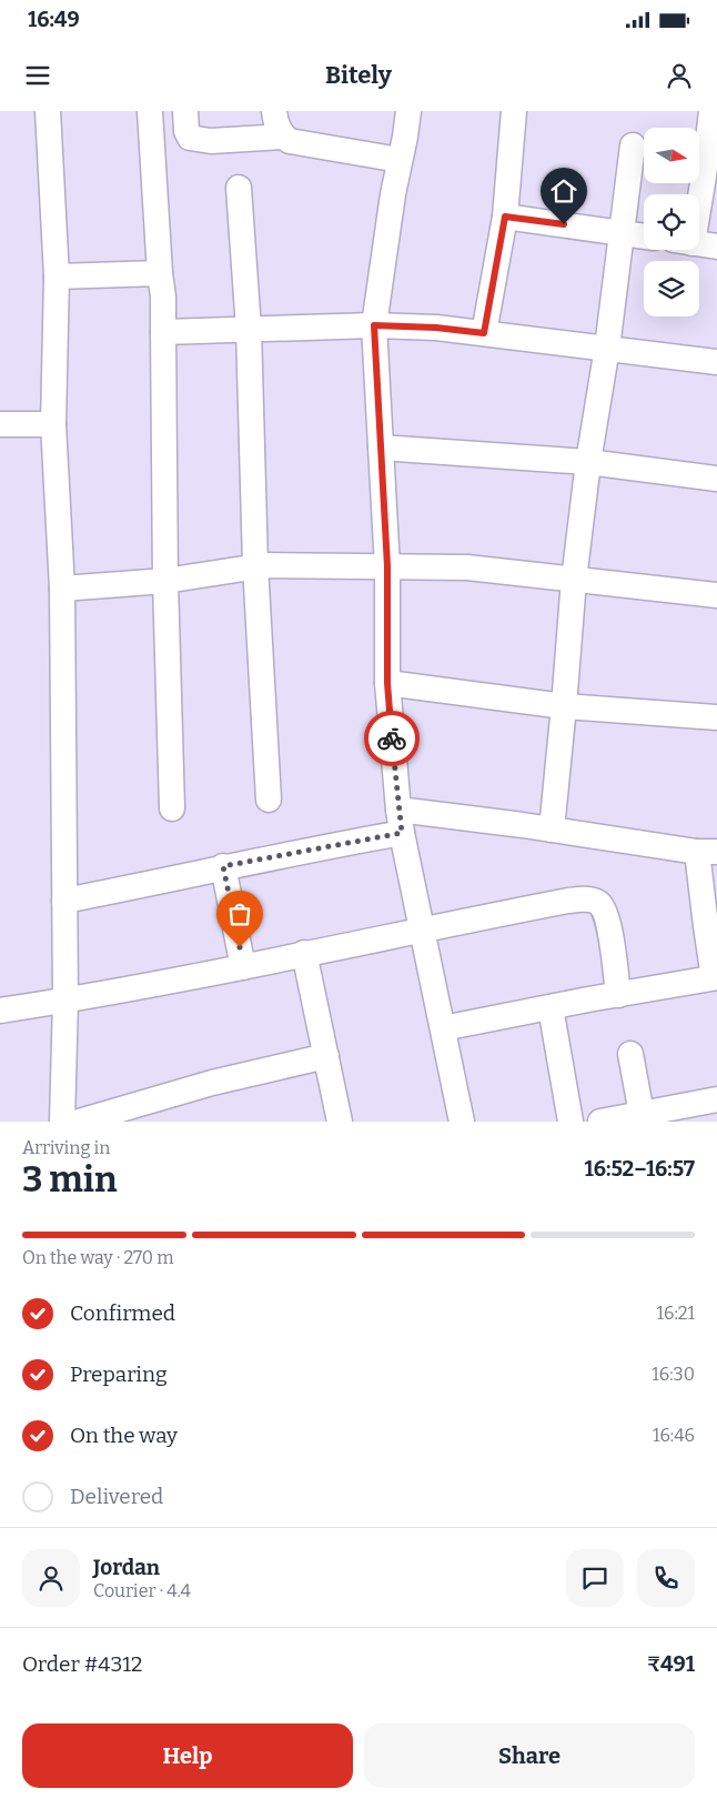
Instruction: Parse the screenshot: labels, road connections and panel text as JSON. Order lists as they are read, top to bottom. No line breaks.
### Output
{"north":"right","page":{"status":"16:49","header":"Bitely","heading":["3 min","Arriving in","16:52–16:57"],"panel":["Jordan","Courier · 4.4","Order #4312","₹491"],"bar":"On the way · 270 m","list":[["Confirmed","16:21"],["Preparing","16:30"],["On the way","16:46"],"Delivered"],"buttons":["Help","Share"]}}
